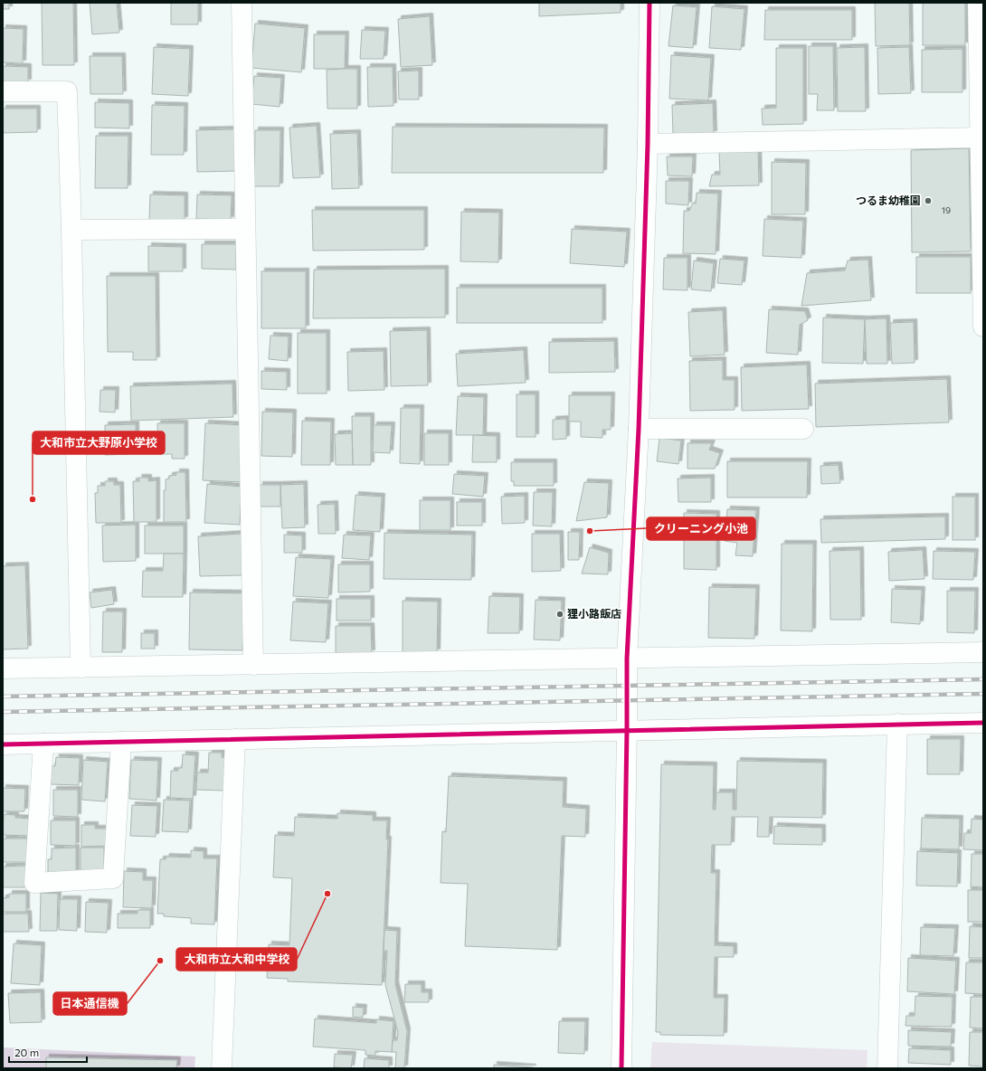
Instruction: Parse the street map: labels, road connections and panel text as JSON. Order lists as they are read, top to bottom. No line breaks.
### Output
{"places":["つるま幼稚園","大和市立大野原小学校","クリーニング小池","狸小路飯店","大和市立大和中学校","日本通信機"],"house_numbers":["19"],"scale_bar":"20 m"}
